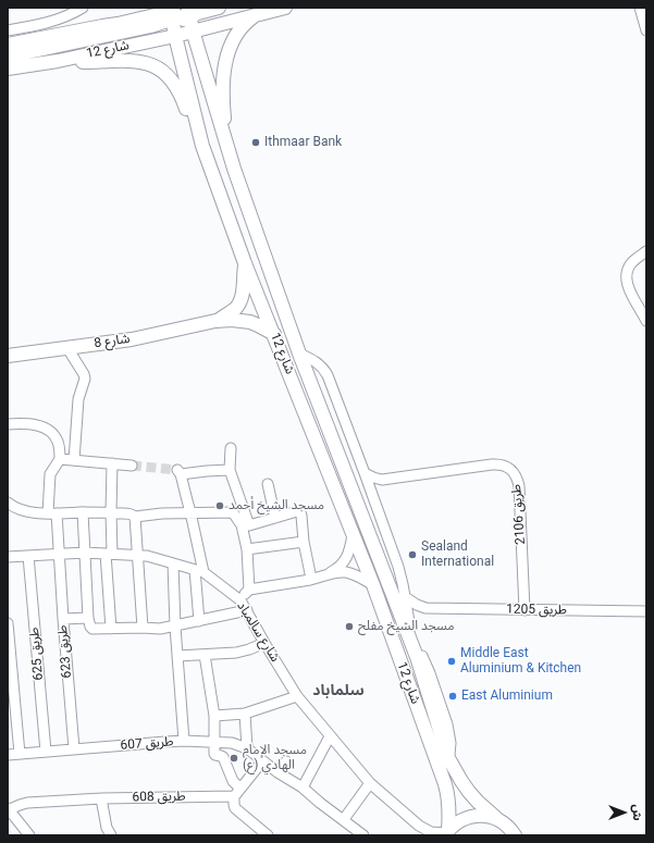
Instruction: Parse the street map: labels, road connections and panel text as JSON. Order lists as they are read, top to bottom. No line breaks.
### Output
{"streets":{"street":["شارع 12","شارع 8","طريق 2106","طريق 1205","شارع سالمباد","طريق 623","طريق 625","طريق 607","طريق 608"]},"crossings":[["شارع 12","شارع 8"],["شارع 12","شارع سالمباد"],["طريق 2106","طريق 1205"],["شارع سالمباد","طريق 623"],["شارع سالمباد","طريق 625"],["طريق 623","طريق 607"],["طريق 625","طريق 607"]],"districts":["سلماباد"],"places":["Ithmaar Bank","مسجد الشيخ أحمد","Sealand International","مسجد الشيخ مفلح","Middle East Aluminium & Kitchen","East Aluminium","مسجد الإمام الهادي (ع)"],"north":"right"}
